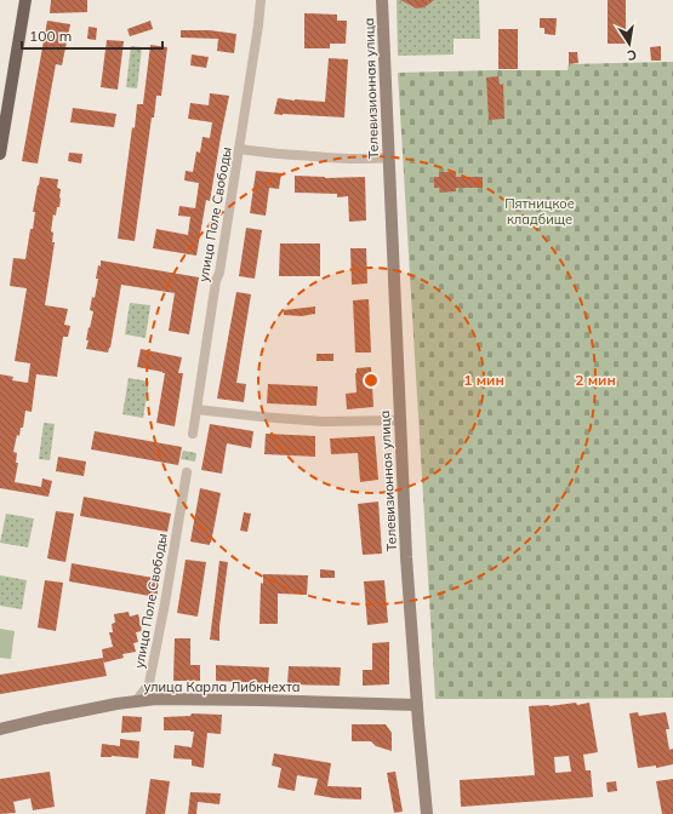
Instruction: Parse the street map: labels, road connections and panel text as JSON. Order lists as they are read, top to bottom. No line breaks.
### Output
{"streets":{"main road":["Телевизионная улица","улица Карла Либкнехта"],"street":["улица Поле Свободы"]},"crossings":[["Телевизионная улица","улица Карла Либкнехта"],["улица Поле Свободы","улица Карла Либкнехта"]],"parks":["Пятницкое кладбище"],"scale_bar":"100 m","north":"bottom","rings":["1 мин","2 мин"]}
